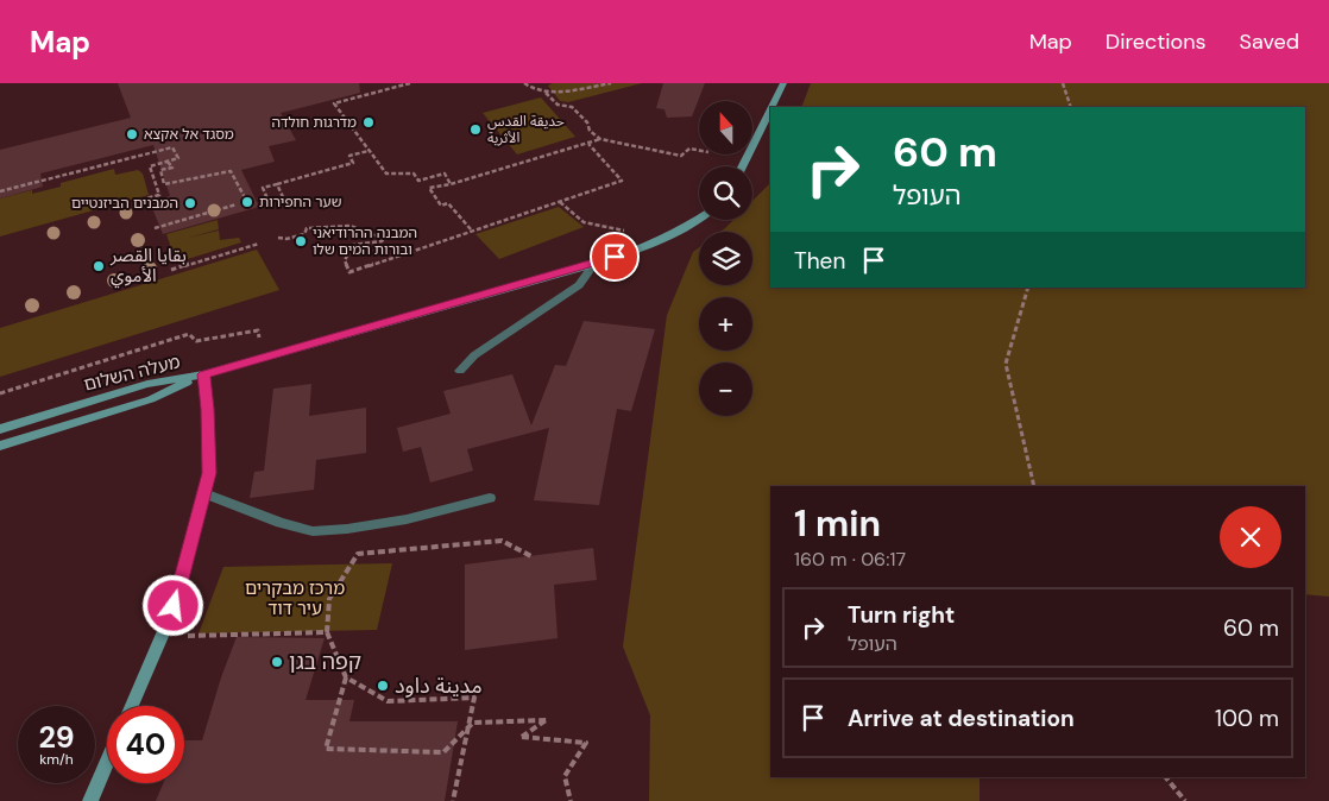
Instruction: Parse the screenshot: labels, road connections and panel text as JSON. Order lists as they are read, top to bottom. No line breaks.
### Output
{"streets":{"street":["מעלה השלום"]},"parks":["מרכז מבקרים עיר דוד"],"places":["מדרגות חולדה","حديقة القدس الأثرية","מסגד אל אקצא","שער החפירות","המבנים הביזנטיים","המבנה ההרודיאני ובורות המים שלו","بقايا القصر الأموي","קפה בגן","مدينة داود"],"north":"top","page":{"header":"Map","nav":["Map","Directions","Saved"],"map_buttons":["+","−"],"turn":["60 m","העופל"],"then":"Then","heading":["1 min","160 m · 06:17"],"list":[{"name":"Turn right","note":"העופל","value":"60 m"},{"name":"Arrive at destination","value":"100 m"}],"speed":"29 km/h","limit":"40"}}
